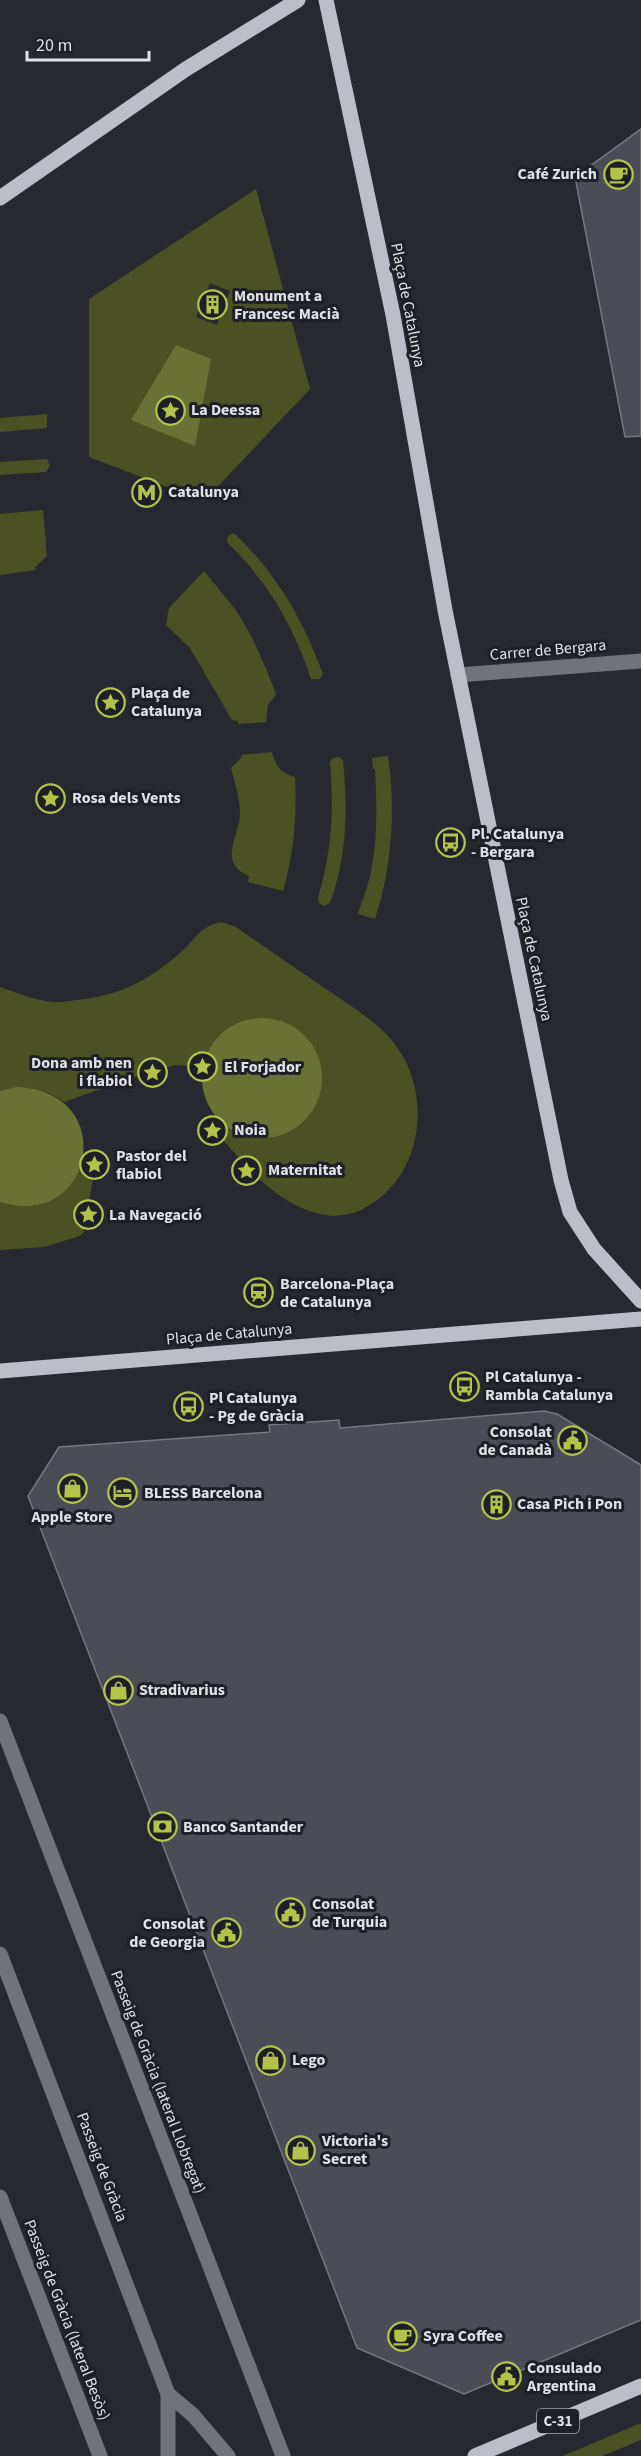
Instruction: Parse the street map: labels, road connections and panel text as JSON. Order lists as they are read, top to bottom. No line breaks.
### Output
{"streets":{"main road":["Plaça de Catalunya","C-31"],"street":["Carrer de Bergara","Passeig de Gràcia (lateral Llobregat)","Passeig de Gràcia","Passeig de Gràcia (lateral Besòs)"]},"crossings":[["Plaça de Catalunya","Carrer de Bergara"]],"places":{"cafe":["Café Zurich","Syra Coffee"],"building":["Monument a Francesc Macià","Casa Pich i Pon"],"place":["La Deessa","Plaça de Catalunya","Rosa dels Vents","El Forjador","Dona amb nen i flabiol","Noia","Pastor del flabiol","Maternitat","La Navegació"],"metro station":["Catalunya"],"bus stop":["Pl. Catalunya - Bergara","Pl Catalunya - Rambla Catalunya","Pl Catalunya - Pg de Gràcia"],"station":["Barcelona-Plaça de Catalunya"],"public building":["Consolat de Canadà","Consolat de Turquia","Consolat de Georgia","Consulado Argentina"],"shop":["Apple Store","Stradivarius","Lego","Victoria's Secret"],"hotel":["BLESS Barcelona"],"bank":["Banco Santander"]},"scale_bar":"20 m"}
